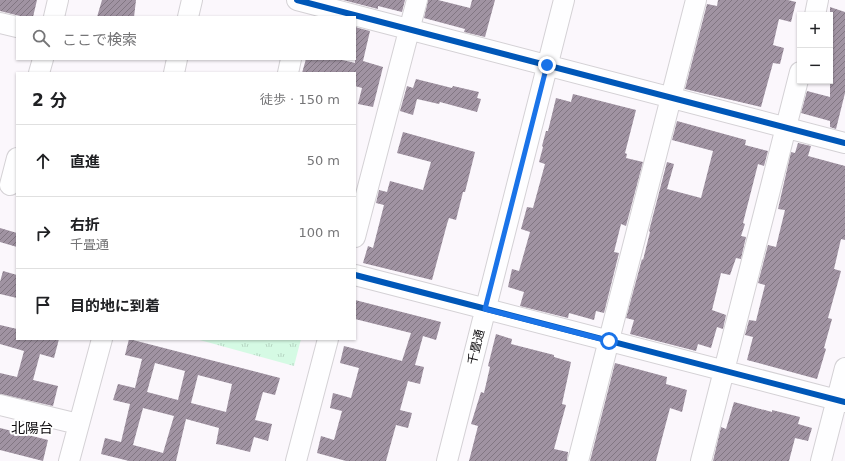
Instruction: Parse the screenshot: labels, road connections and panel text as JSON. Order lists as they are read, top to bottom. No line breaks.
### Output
{"streets":{"street":["千畳通"]},"districts":["北陽台"],"page":{"map_buttons":["+","−"],"search":"ここで検索","heading":["2 分","徒歩 · 150 m"],"list":[["直進","50 m"],["右折","千畳通","100 m"],"目的地に到着"]}}
